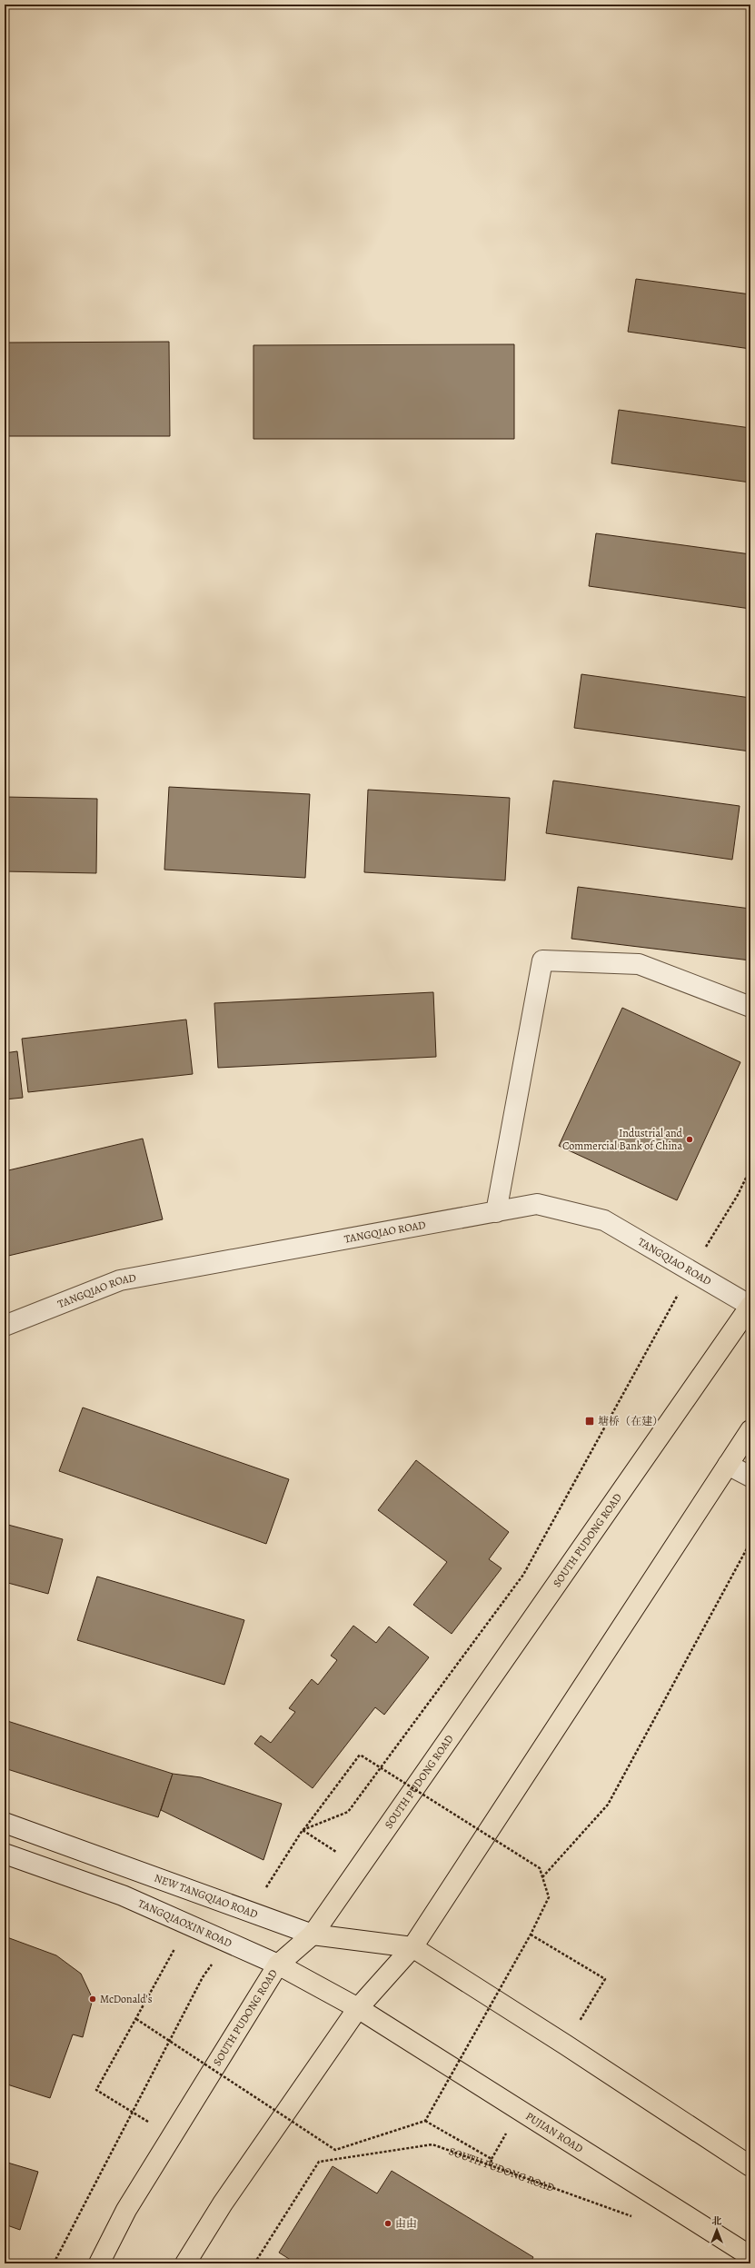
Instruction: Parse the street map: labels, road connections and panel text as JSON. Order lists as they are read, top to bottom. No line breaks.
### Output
{"streets":{"main road":["SOUTH PUDONG ROAD","NEW TANGQIAO ROAD","TANGQIAOXIN ROAD","PUJIAN ROAD"],"street":["TANGQIAO ROAD"]},"crossings":[["TANGQIAO ROAD","SOUTH PUDONG ROAD"],["SOUTH PUDONG ROAD","NEW TANGQIAO ROAD"],["SOUTH PUDONG ROAD","TANGQIAOXIN ROAD"],["TANGQIAOXIN ROAD","PUJIAN ROAD"]],"places":{"other":["Industrial and Commercial Bank of China","McDonald's","由由"],"transit":["塘桥（在建）"]},"north":"top"}
